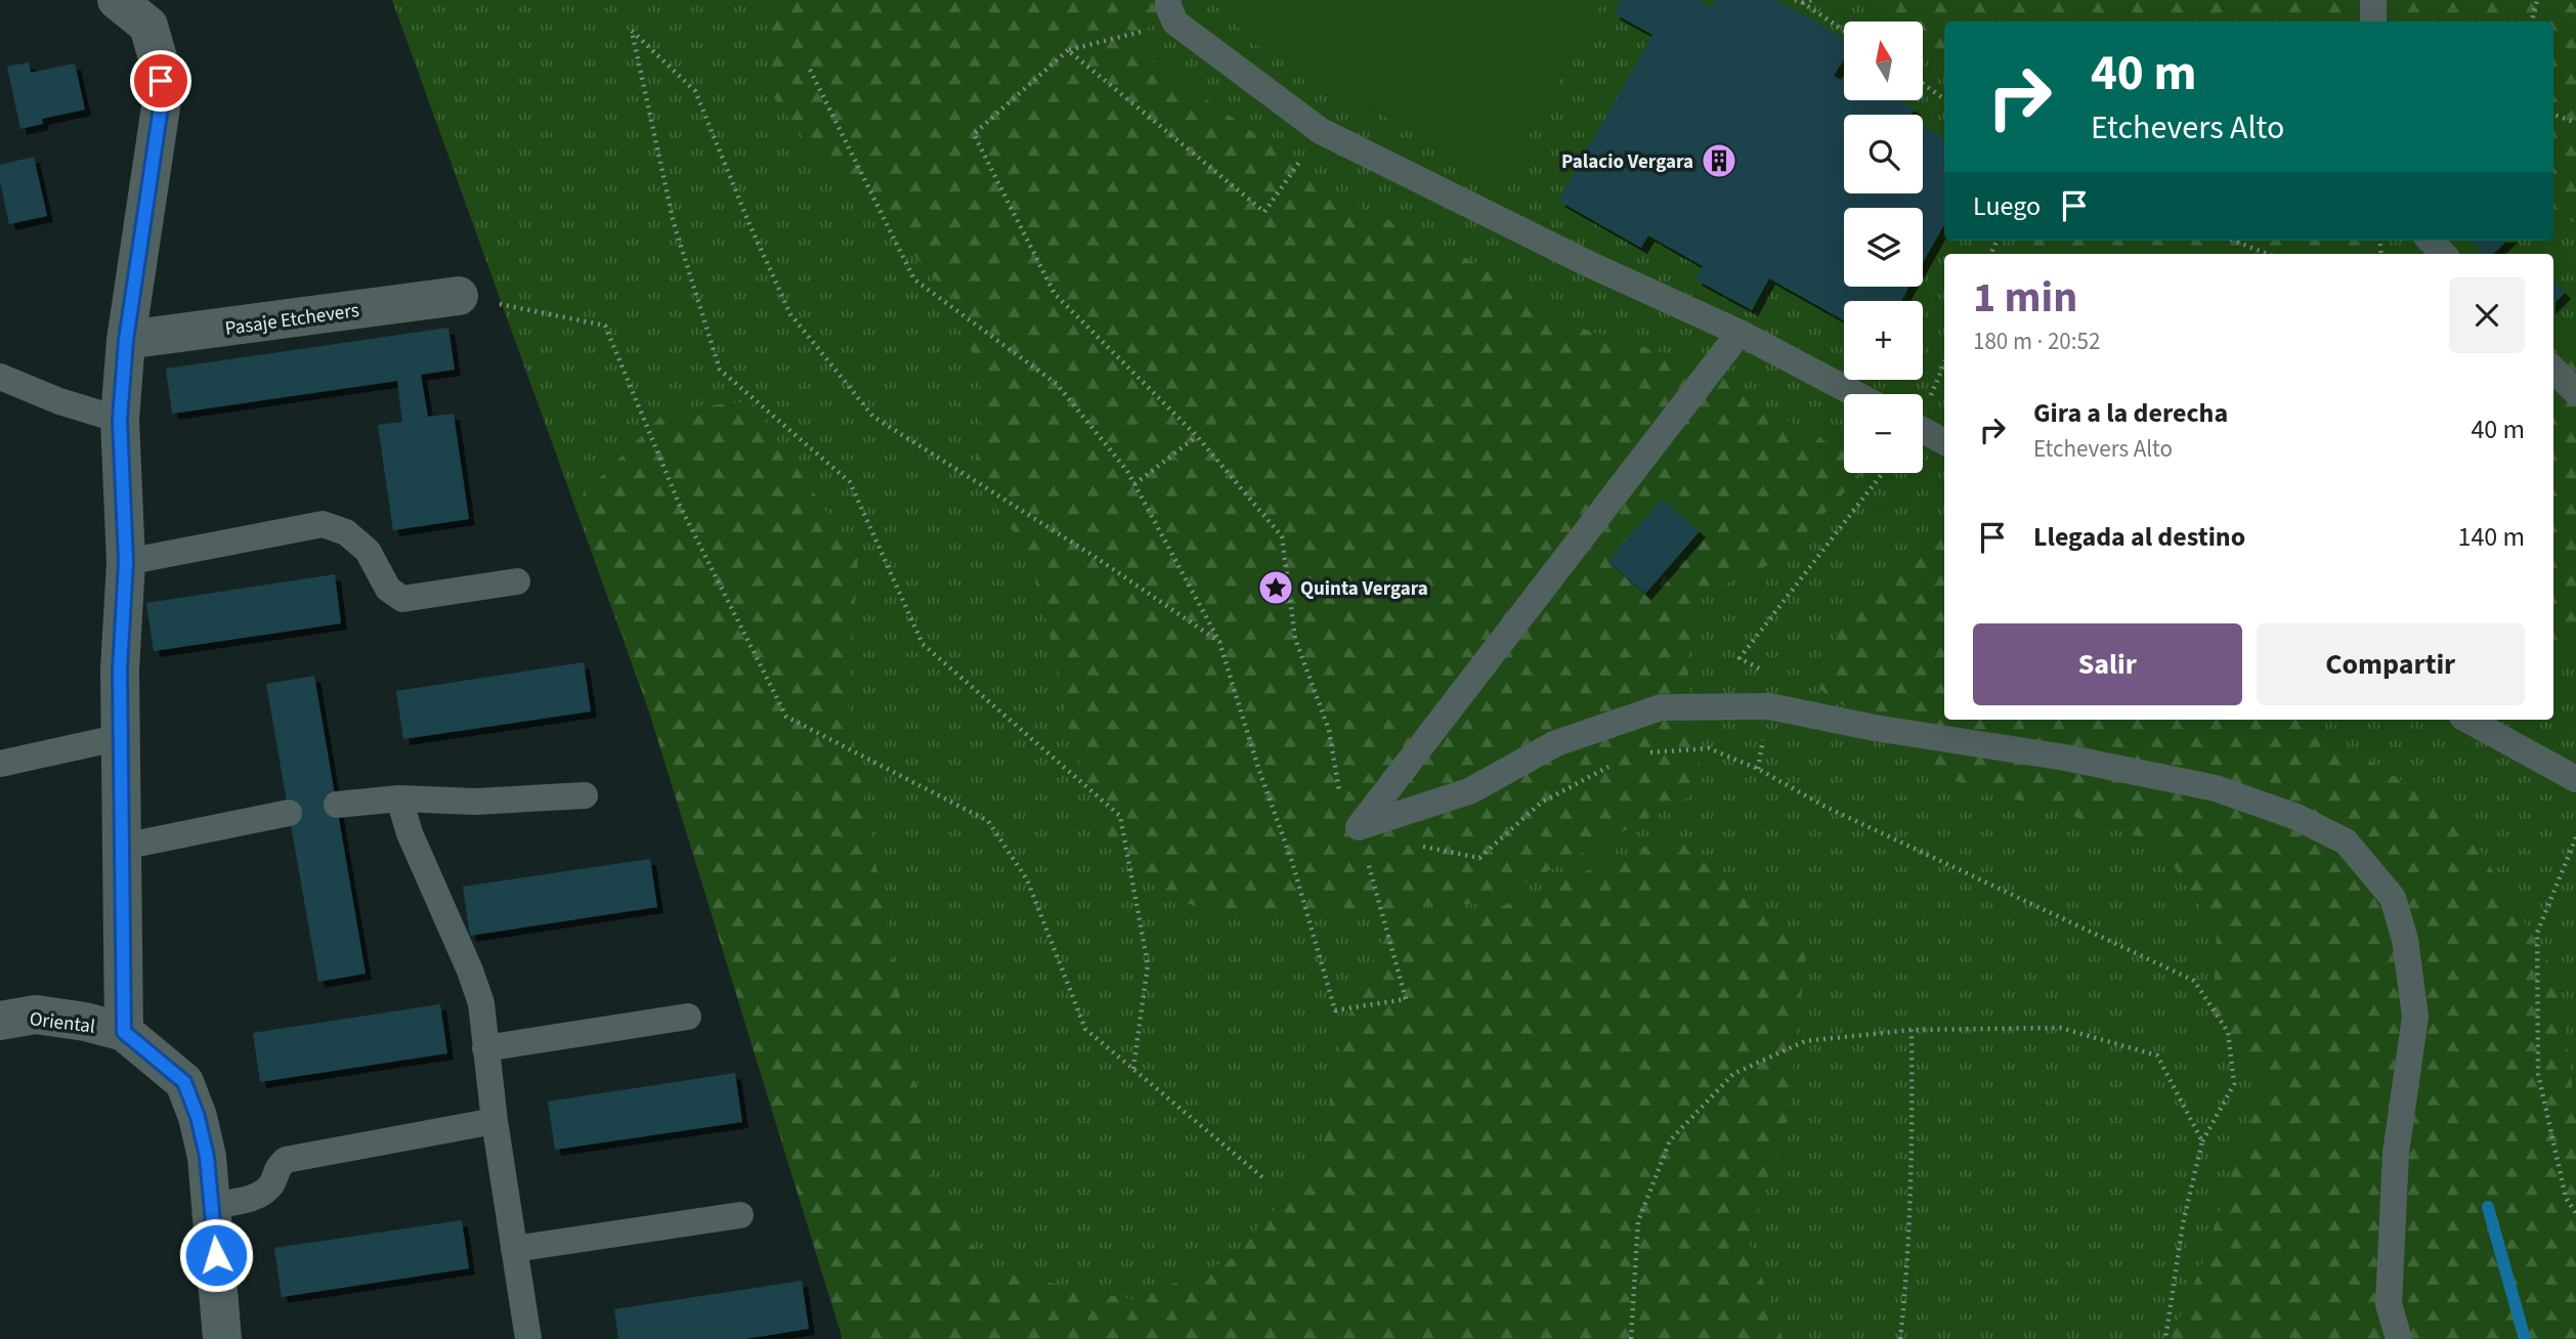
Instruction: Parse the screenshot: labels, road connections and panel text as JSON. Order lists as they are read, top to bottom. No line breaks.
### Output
{"streets":{"street":["Pasaje Etchevers","Oriental"]},"places":{"building":["Palacio Vergara"],"place":["Quinta Vergara"]},"north":"top","page":{"map_buttons":["+","−"],"turn":["40 m","Etchevers Alto"],"then":"Luego","heading":["1 min","180 m · 20:52"],"list":[{"name":"Gira a la derecha","note":"Etchevers Alto","value":"40 m"},{"name":"Llegada al destino","value":"140 m"}],"buttons":["Salir","Compartir"]}}
